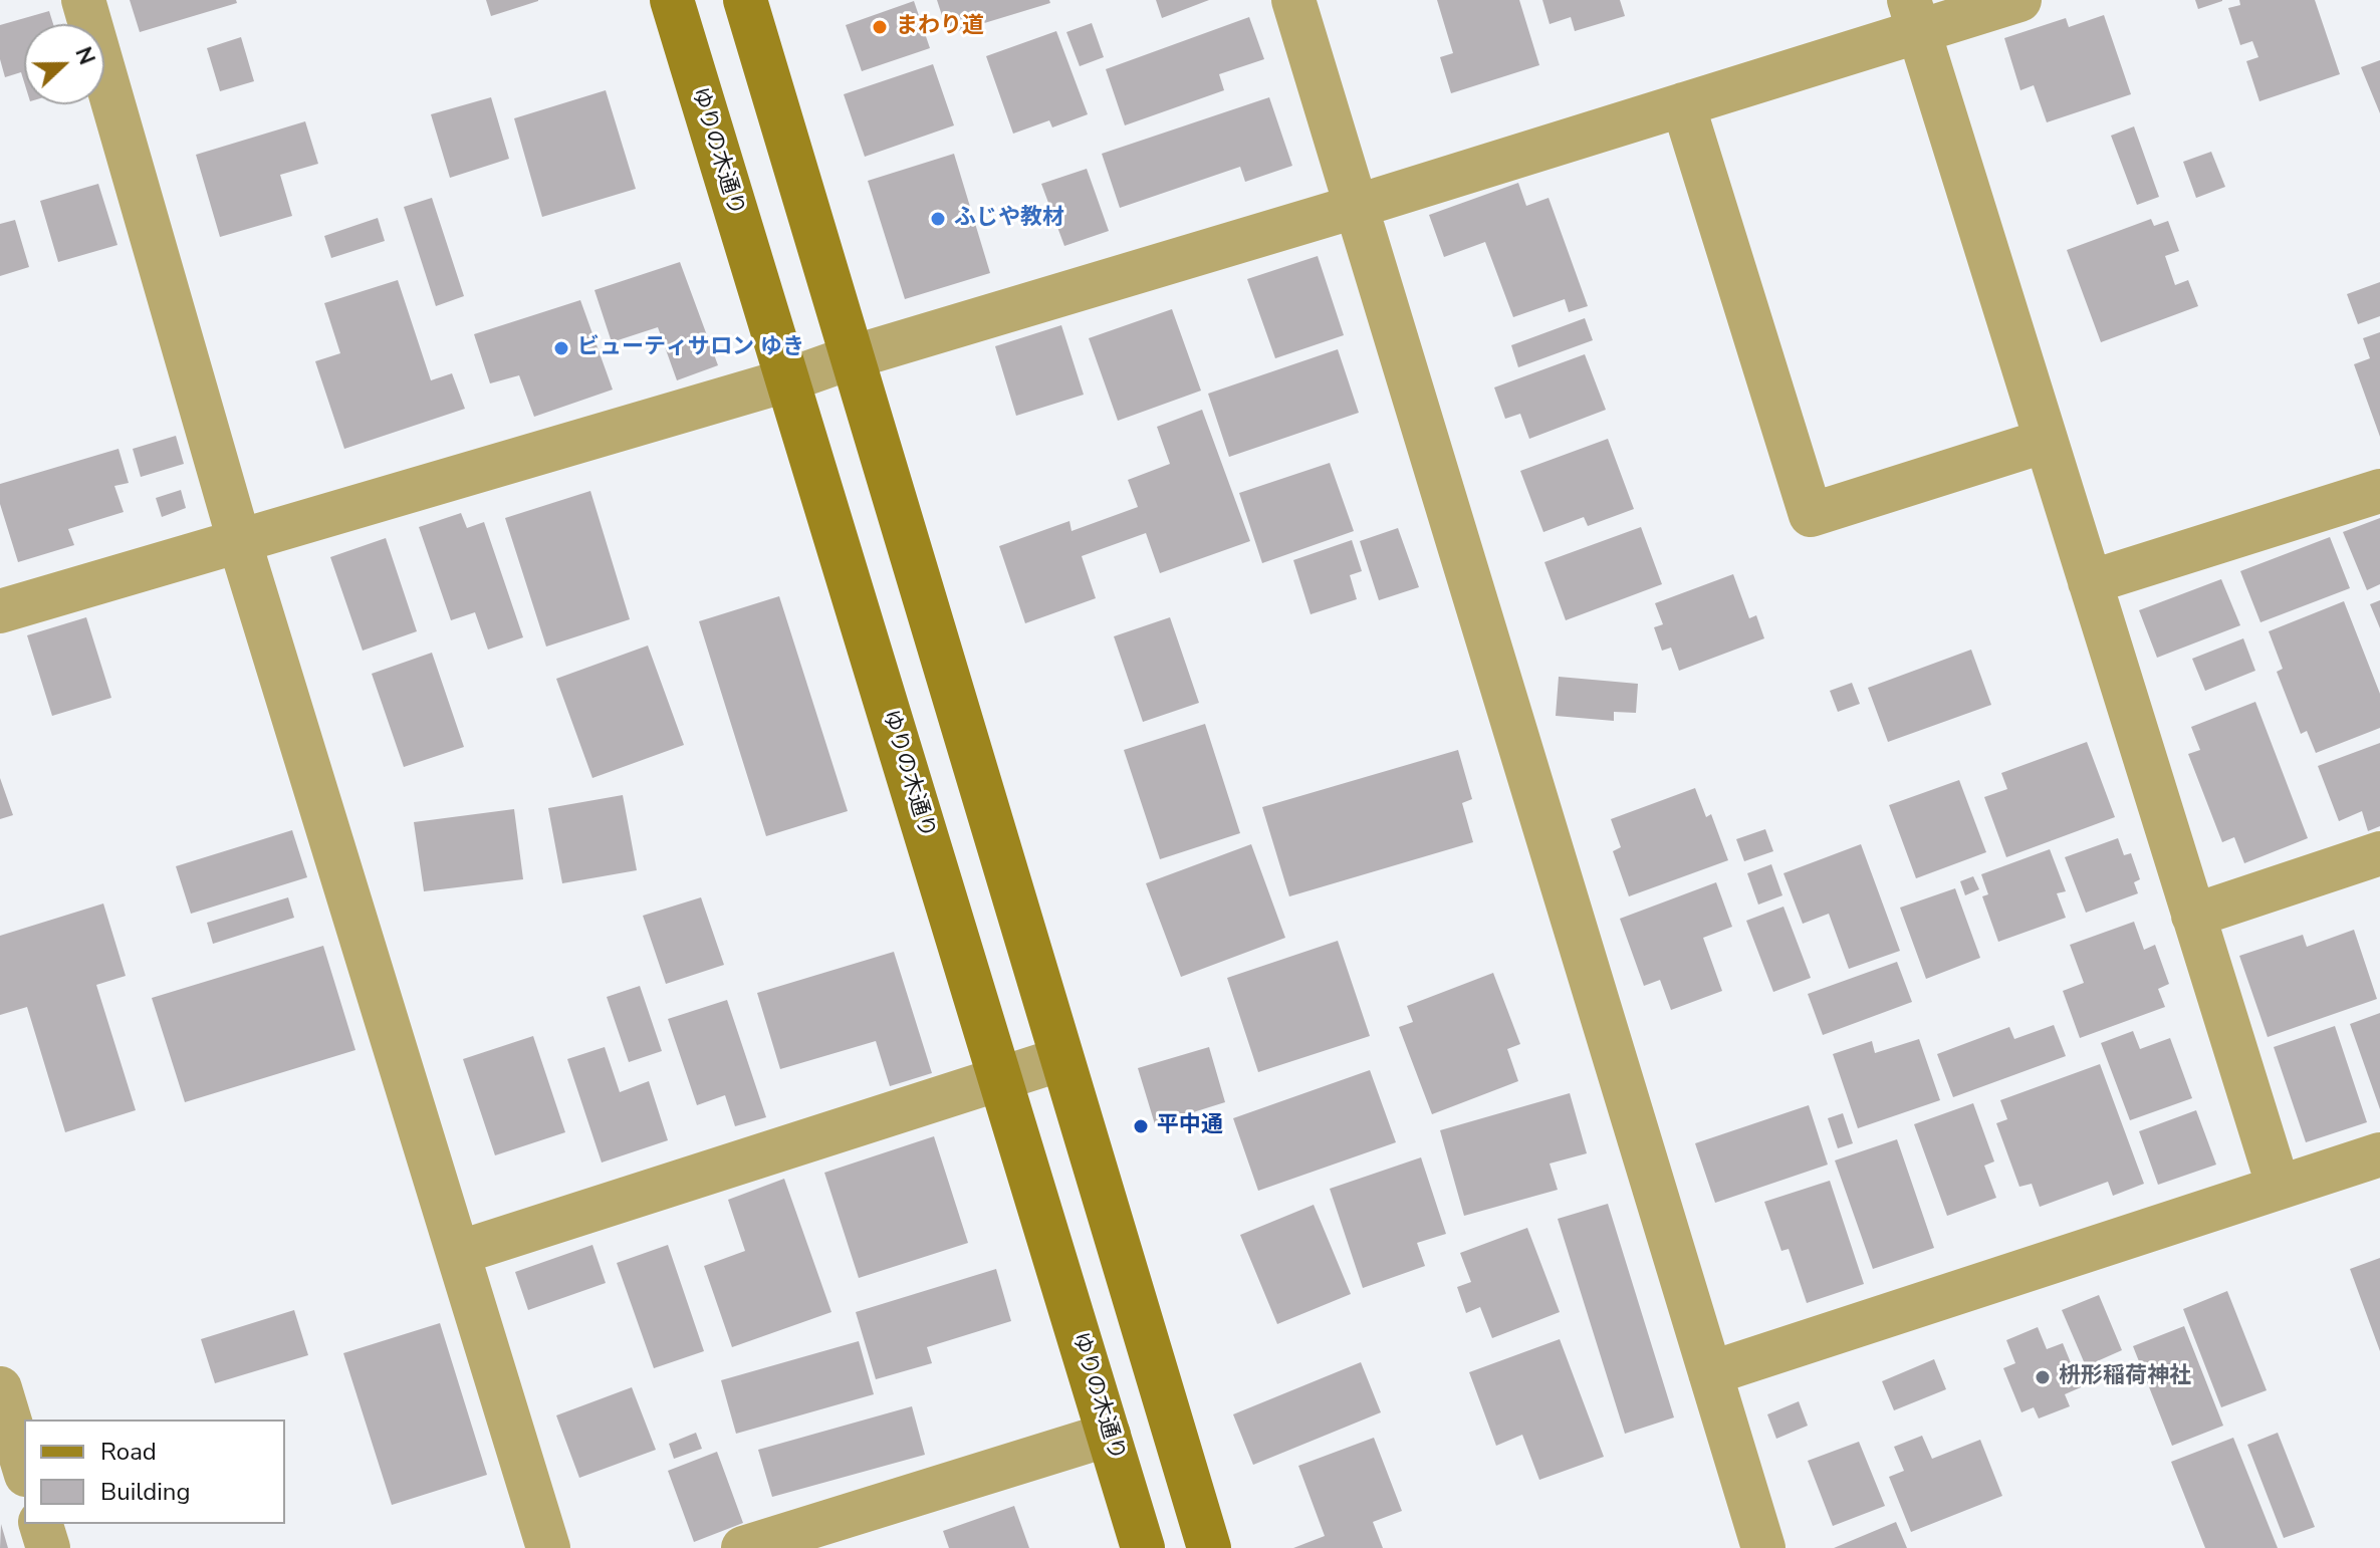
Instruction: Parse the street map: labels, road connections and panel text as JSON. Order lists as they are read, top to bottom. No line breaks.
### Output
{"streets":{"street":["ゆりの木通り"]},"places":["まわり道","ふじや教材","ビューティサロン ゆき","平中通","枡形稲荷神社"],"legend":["Road","Building"],"north":"right"}
